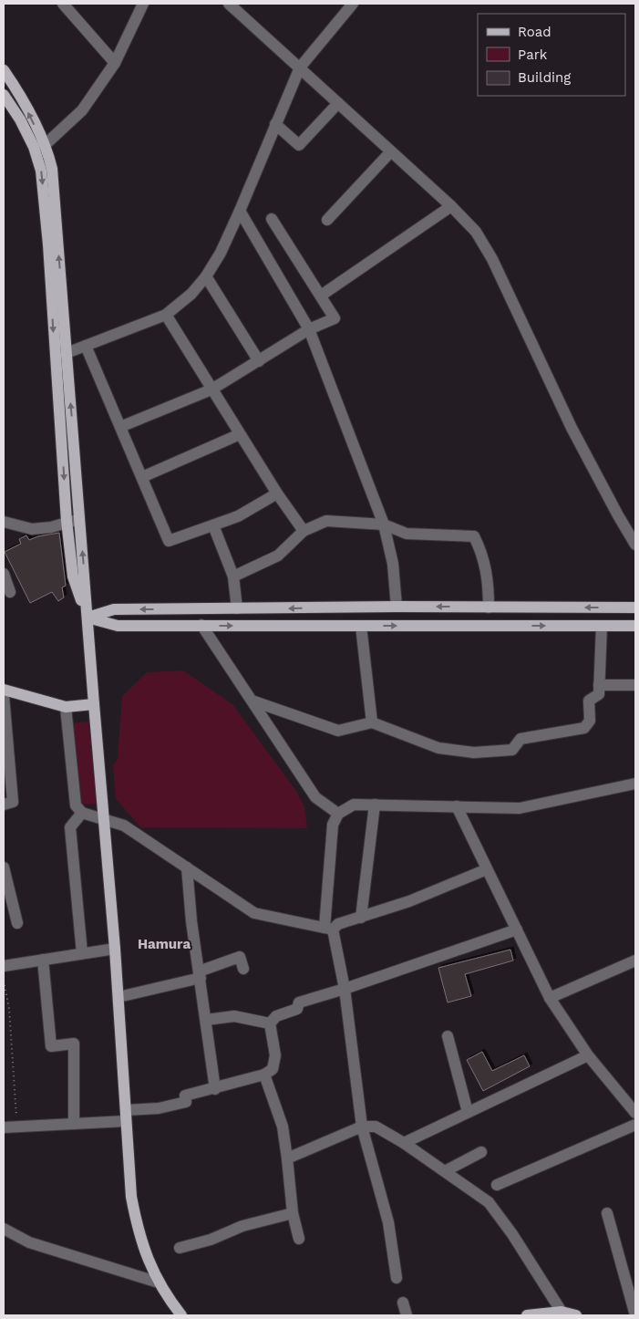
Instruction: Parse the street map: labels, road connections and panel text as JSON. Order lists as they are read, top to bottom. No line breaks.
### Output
{"districts":["Hamura"],"legend":["Road","Park","Building"]}
